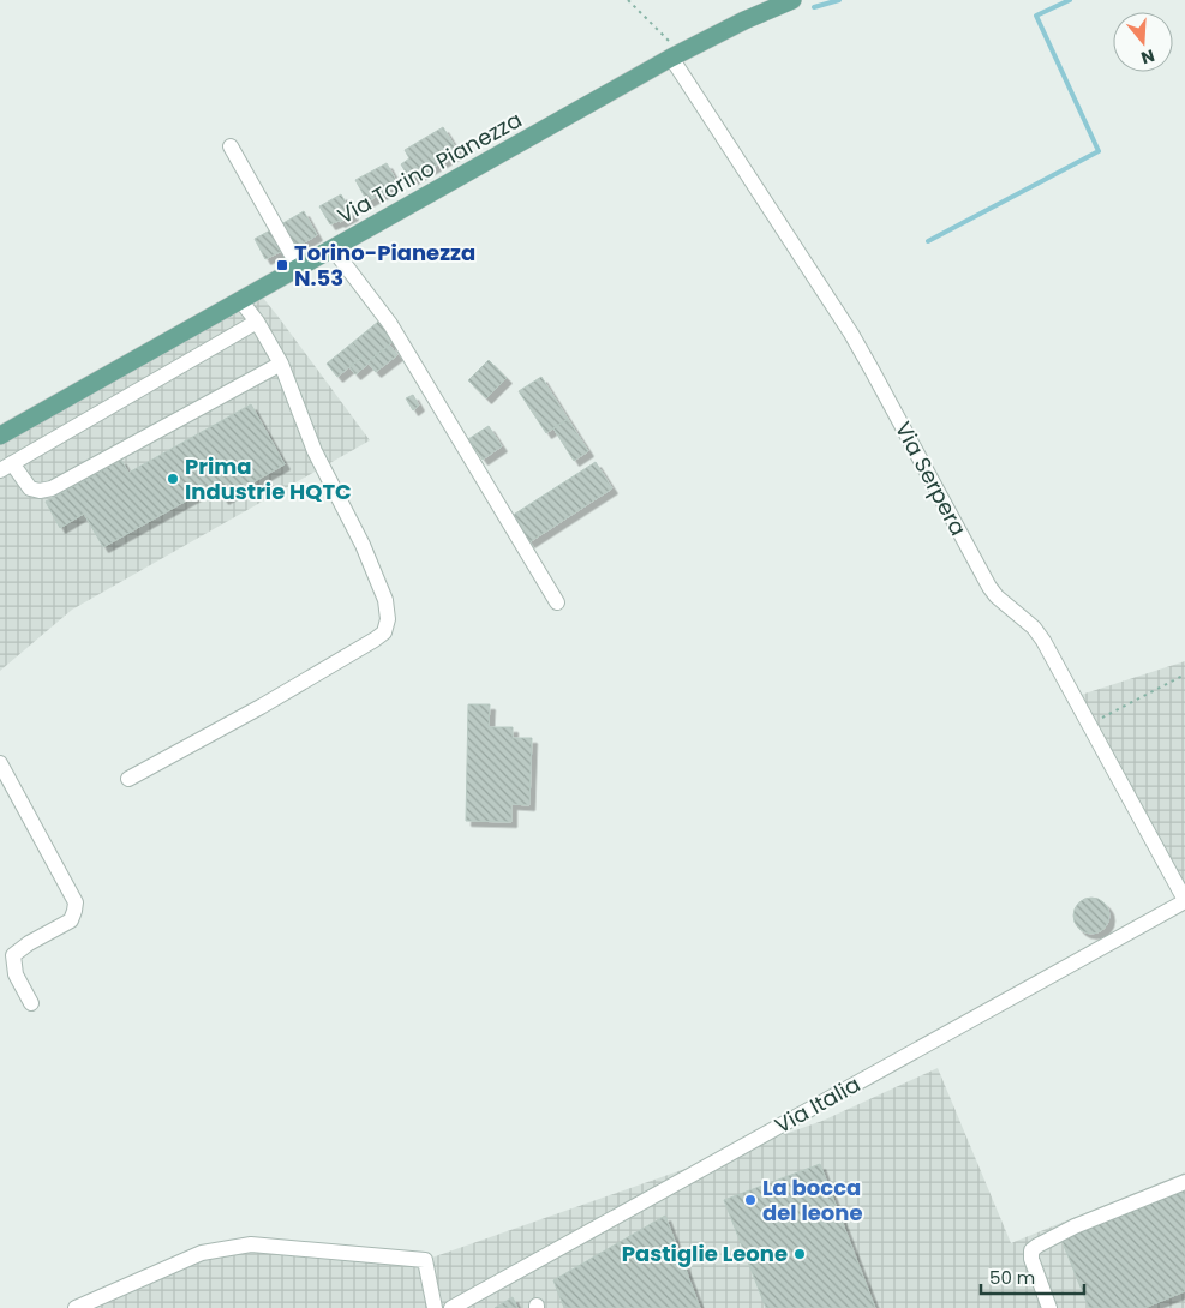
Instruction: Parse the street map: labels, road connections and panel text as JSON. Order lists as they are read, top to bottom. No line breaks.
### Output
{"streets":{"main road":["Via Torino Pianezza"],"street":["Via Serpera","Via Italia"]},"crossings":[["Via Torino Pianezza","Via Serpera"],["Via Serpera","Via Italia"]],"places":{"transit":["Torino-Pianezza N.53"],"other":["Prima Industrie HQTC","La bocca del leone","Pastiglie Leone"]},"scale_bar":"50 m","north":"bottom"}
